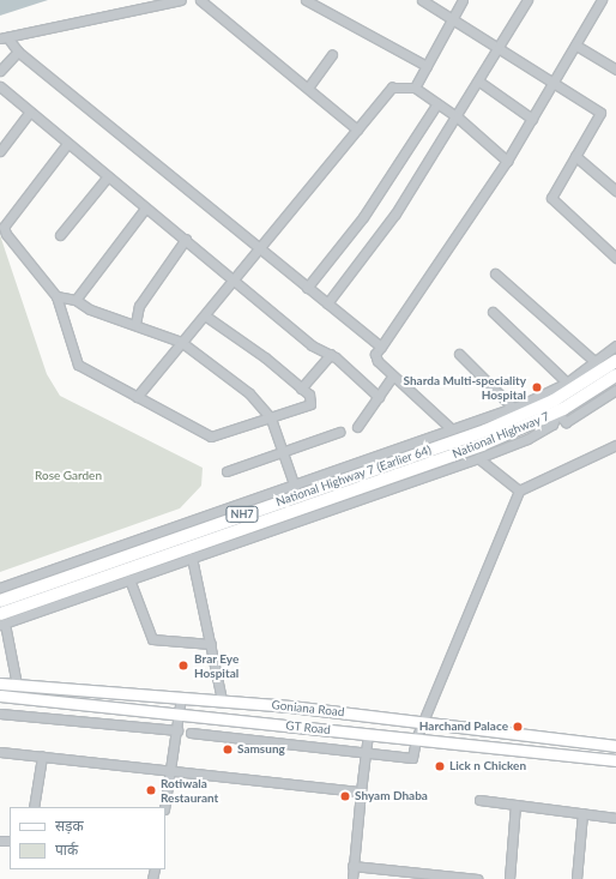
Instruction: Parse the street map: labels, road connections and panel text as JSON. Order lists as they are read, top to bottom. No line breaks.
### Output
{"streets":{"highway":["National Highway 7","National Highway 7 (Earlier 64)","NH7"],"main road":["Goniana Road","GT Road"]},"crossings":[["National Highway 7","National Highway 7 (Earlier 64)"]],"parks":["Rose Garden"],"places":["Sharda Multi-speciality Hospital","Brar Eye Hospital","Harchand Palace","Samsung","Lick n Chicken","Rotiwala Restaurant","Shyam Dhaba"],"legend":["सड़क","पार्क"]}
